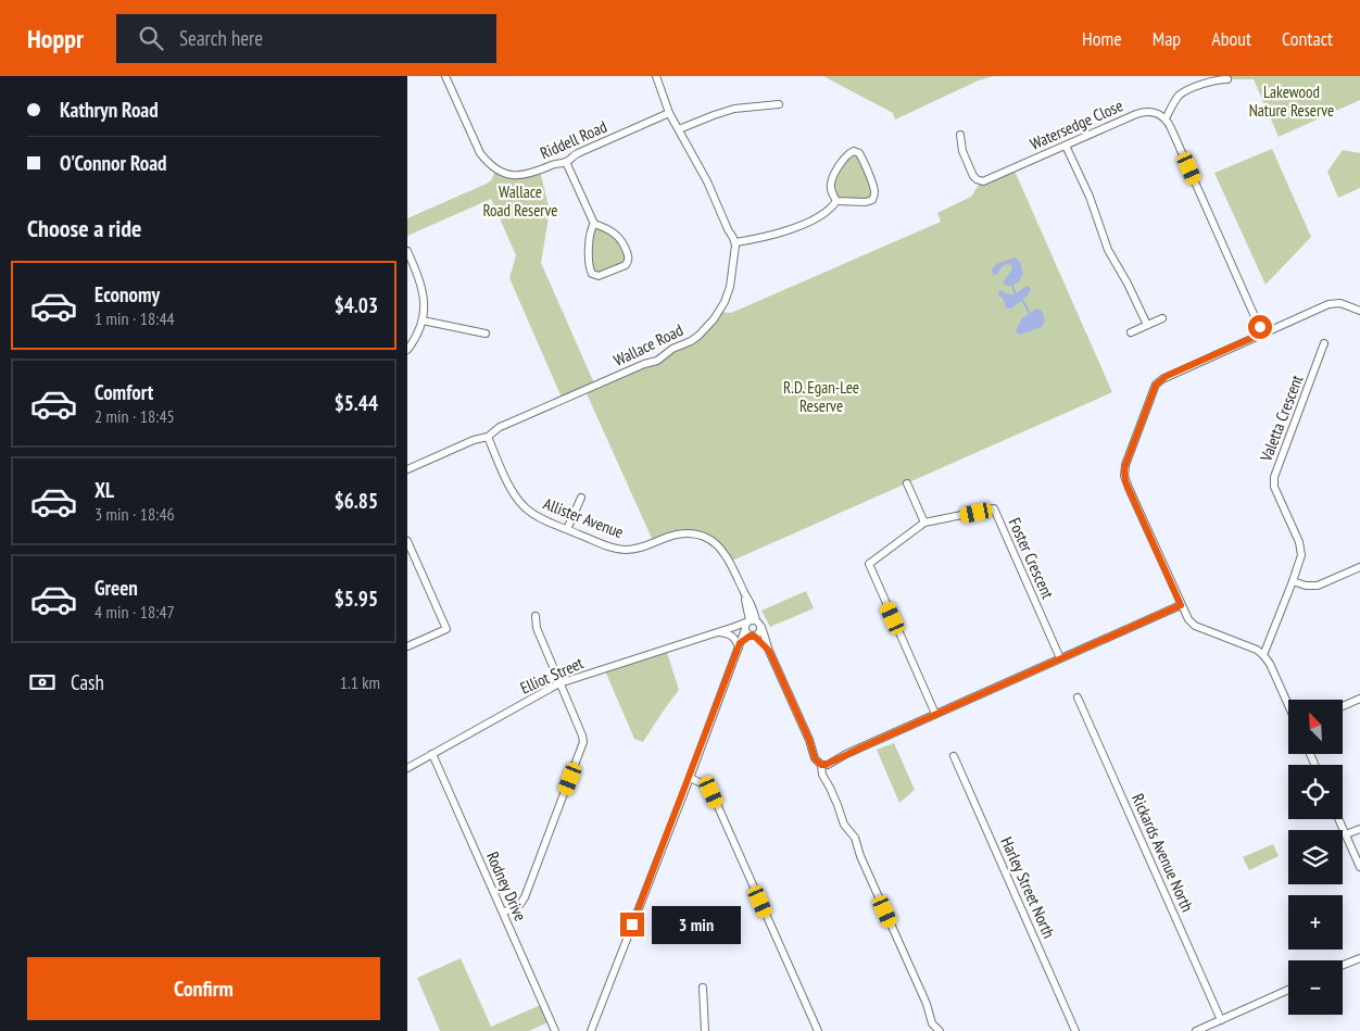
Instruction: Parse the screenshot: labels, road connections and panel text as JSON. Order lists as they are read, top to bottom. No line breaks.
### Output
{"streets":{"street":["Watersedge Close","Riddell Road","Wallace Road","Valetta Crescent","Allister Avenue","Foster Crescent","Elliot Street","Rickards Avenue North","Rodney Drive","Harley Street North"]},"crossings":[["Wallace Road","Allister Avenue"],["Allister Avenue","Elliot Street"],["Elliot Street","Rodney Drive"]],"parks":["Lakewood Nature Reserve","Wallace Road Reserve","R.D. Egan-Lee Reserve"],"north":"top left","page":{"header":"Hoppr","search":"Search here","nav":["Home","Map","About","Contact"],"banner":["Kathryn Road","O'Connor Road"],"heading":"Choose a ride","list":[{"name":"Economy","note":"1 min · 18:44","value":"$4.03"},{"name":"Comfort","note":"2 min · 18:45","value":"$5.44"},{"name":"XL","note":"3 min · 18:46","value":"$6.85"},{"name":"Green","note":"4 min · 18:47","value":"$5.95"}],"pay":["Cash","1.1 km"],"map_buttons":["+","−"],"bubble":"3 min","buttons":"Confirm"}}
